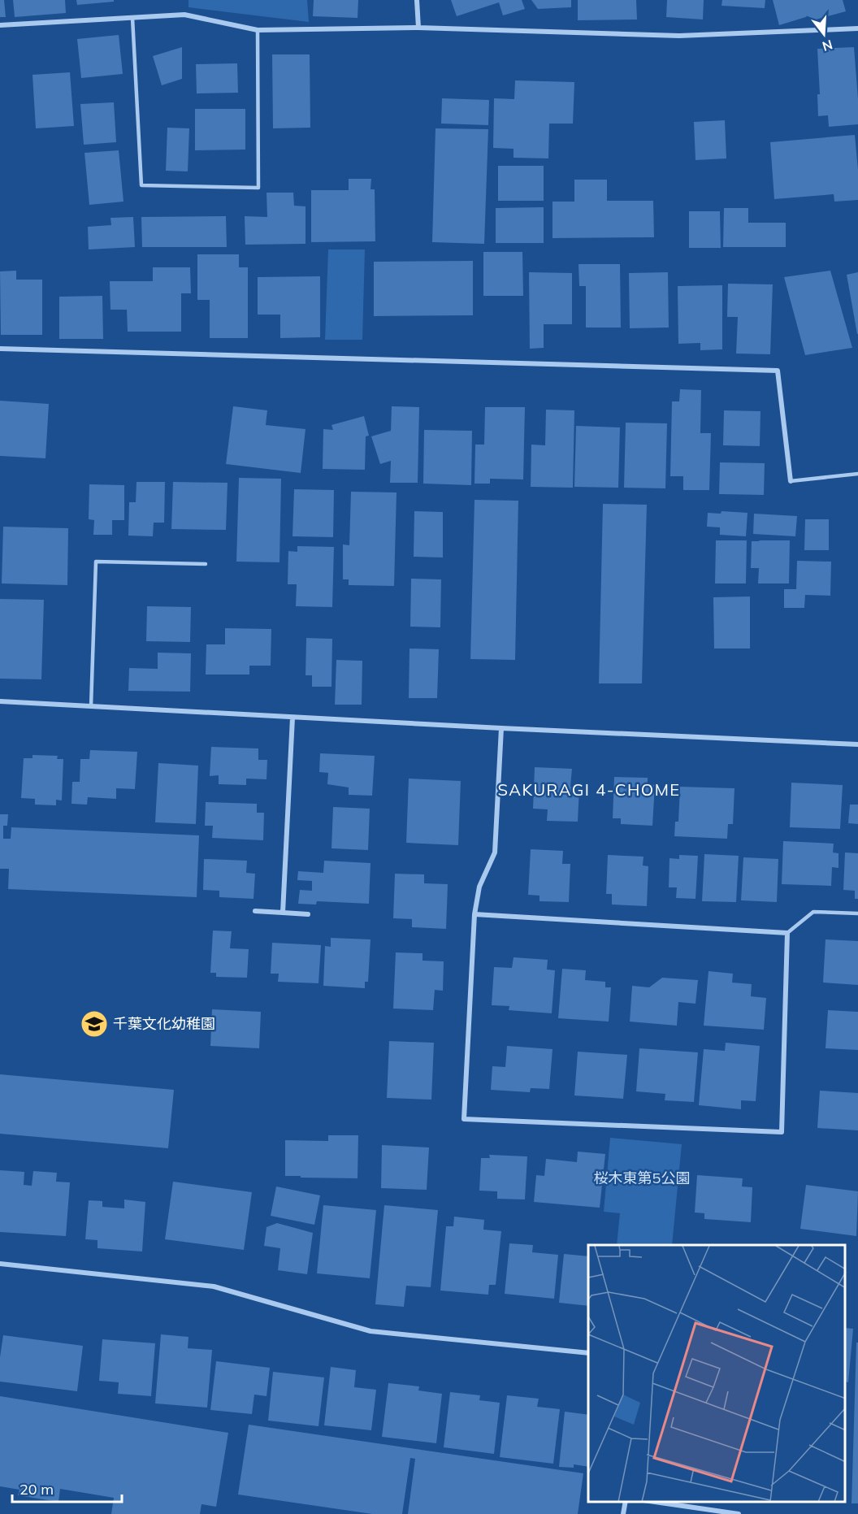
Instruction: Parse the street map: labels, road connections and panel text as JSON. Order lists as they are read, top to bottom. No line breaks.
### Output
{"districts":["SAKURAGI 4-CHOME"],"parks":["桜木東第5公園"],"places":{"school or university":["千葉文化幼稚園"]},"scale_bar":"20 m","north":"bottom"}
